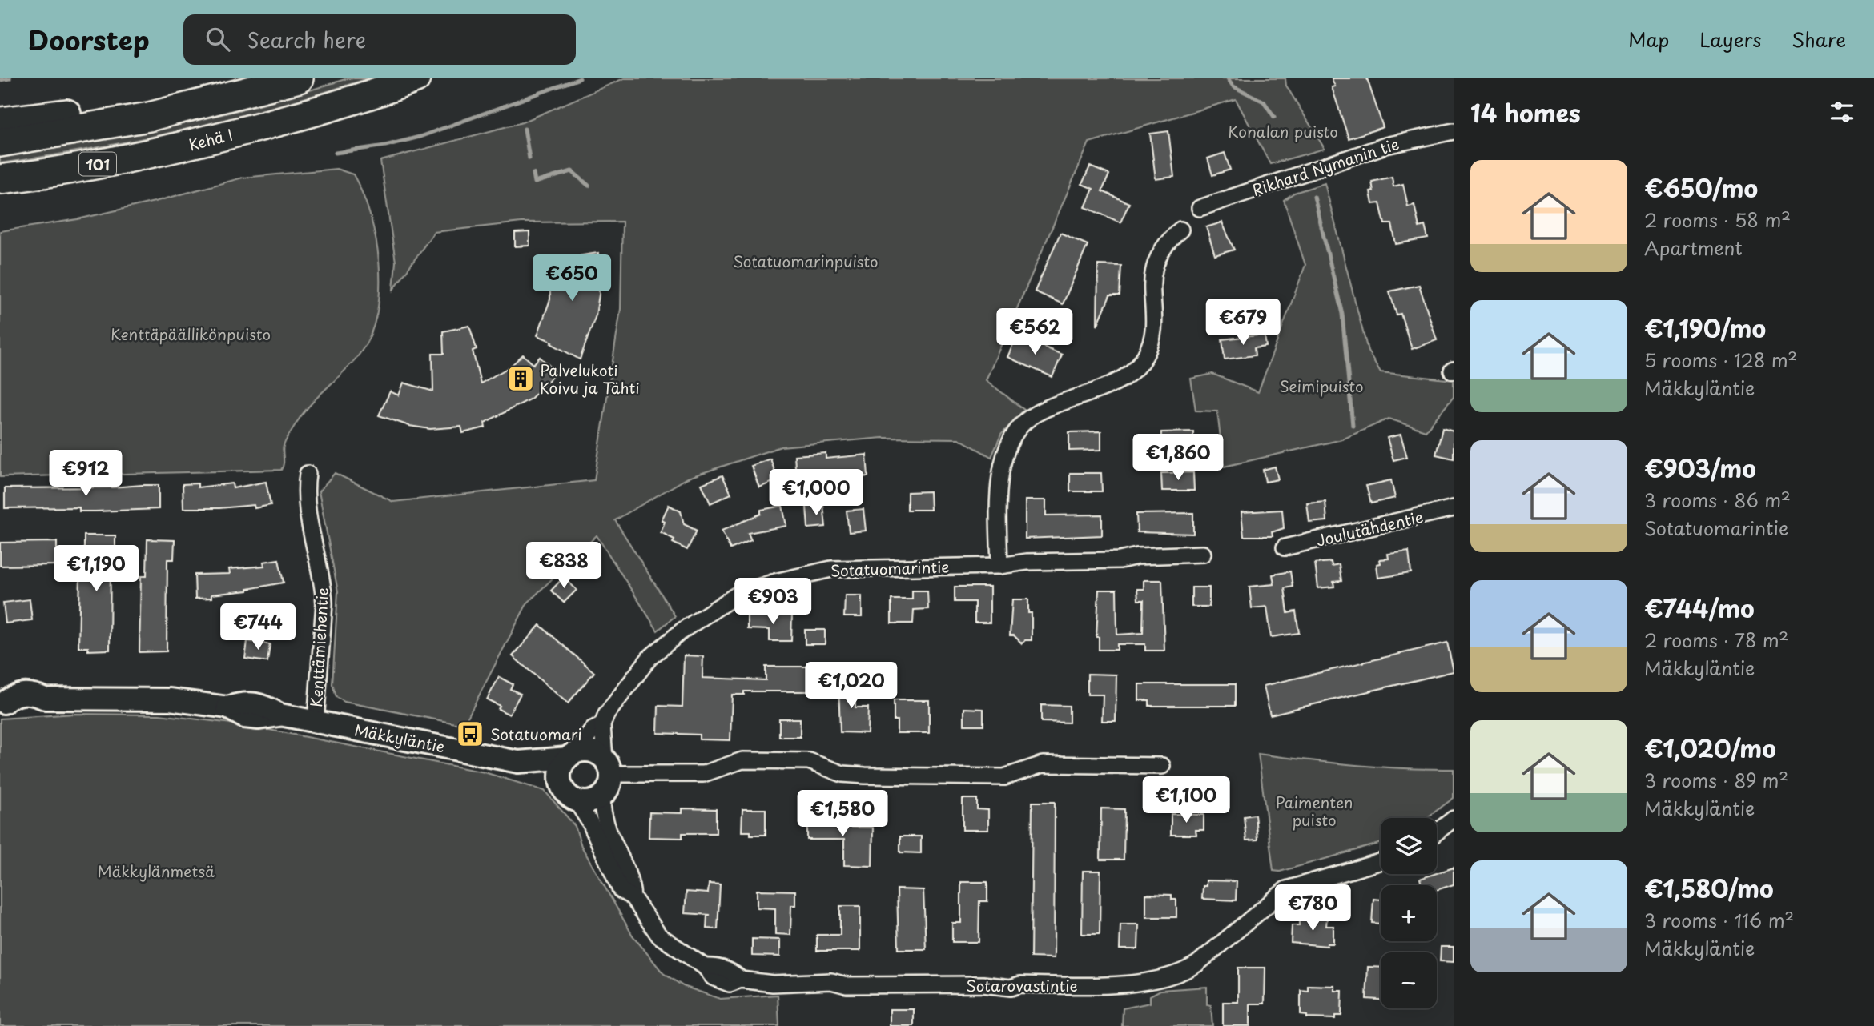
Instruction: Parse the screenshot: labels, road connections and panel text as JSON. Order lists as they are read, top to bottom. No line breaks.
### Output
{"streets":{"highway":["Kehä I","101"],"street":["Rikhard Nymanin tie","Joulutähdentie","Sotatuomarintie","Kenttämiehentie","Mäkkyläntie","Sotarovastintie"]},"crossings":[["Sotatuomarintie","Mäkkyläntie"],["Sotatuomarintie","Sotarovastintie"],["Kenttämiehentie","Mäkkyläntie"],["Mäkkyläntie","Sotarovastintie"]],"parks":["Konalan puisto","Sotatuomarinpuisto","Kenttäpäällikönpuisto","Seimipuisto","Paimenten puisto","Mäkkylänmetsä"],"places":{"building":["Palvelukoti Koivu ja Tähti"],"bus stop":["Sotatuomari"]},"page":{"header":"Doorstep","search":"Search here","nav":["Map","Layers","Share"],"heading":"14 homes","list":[{"name":"€650/mo","note":"2 rooms · 58 m² · Apartment"},{"name":"€1,190/mo","note":"5 rooms · 128 m² · Mäkkyläntie"},{"name":"€903/mo","note":"3 rooms · 86 m² · Sotatuomarintie"},{"name":"€744/mo","note":"2 rooms · 78 m² · Mäkkyläntie"},{"name":"€1,020/mo","note":"3 rooms · 89 m² · Mäkkyläntie"},{"name":"€1,580/mo","note":"3 rooms · 116 m² · Mäkkyläntie"}],"price":["€650","€679","€562","€1,860","€912","€1,000","€838","€1,190","€903","€744","€1,020","€1,100","€1,580","€780"],"map_buttons":["+","−"]}}
